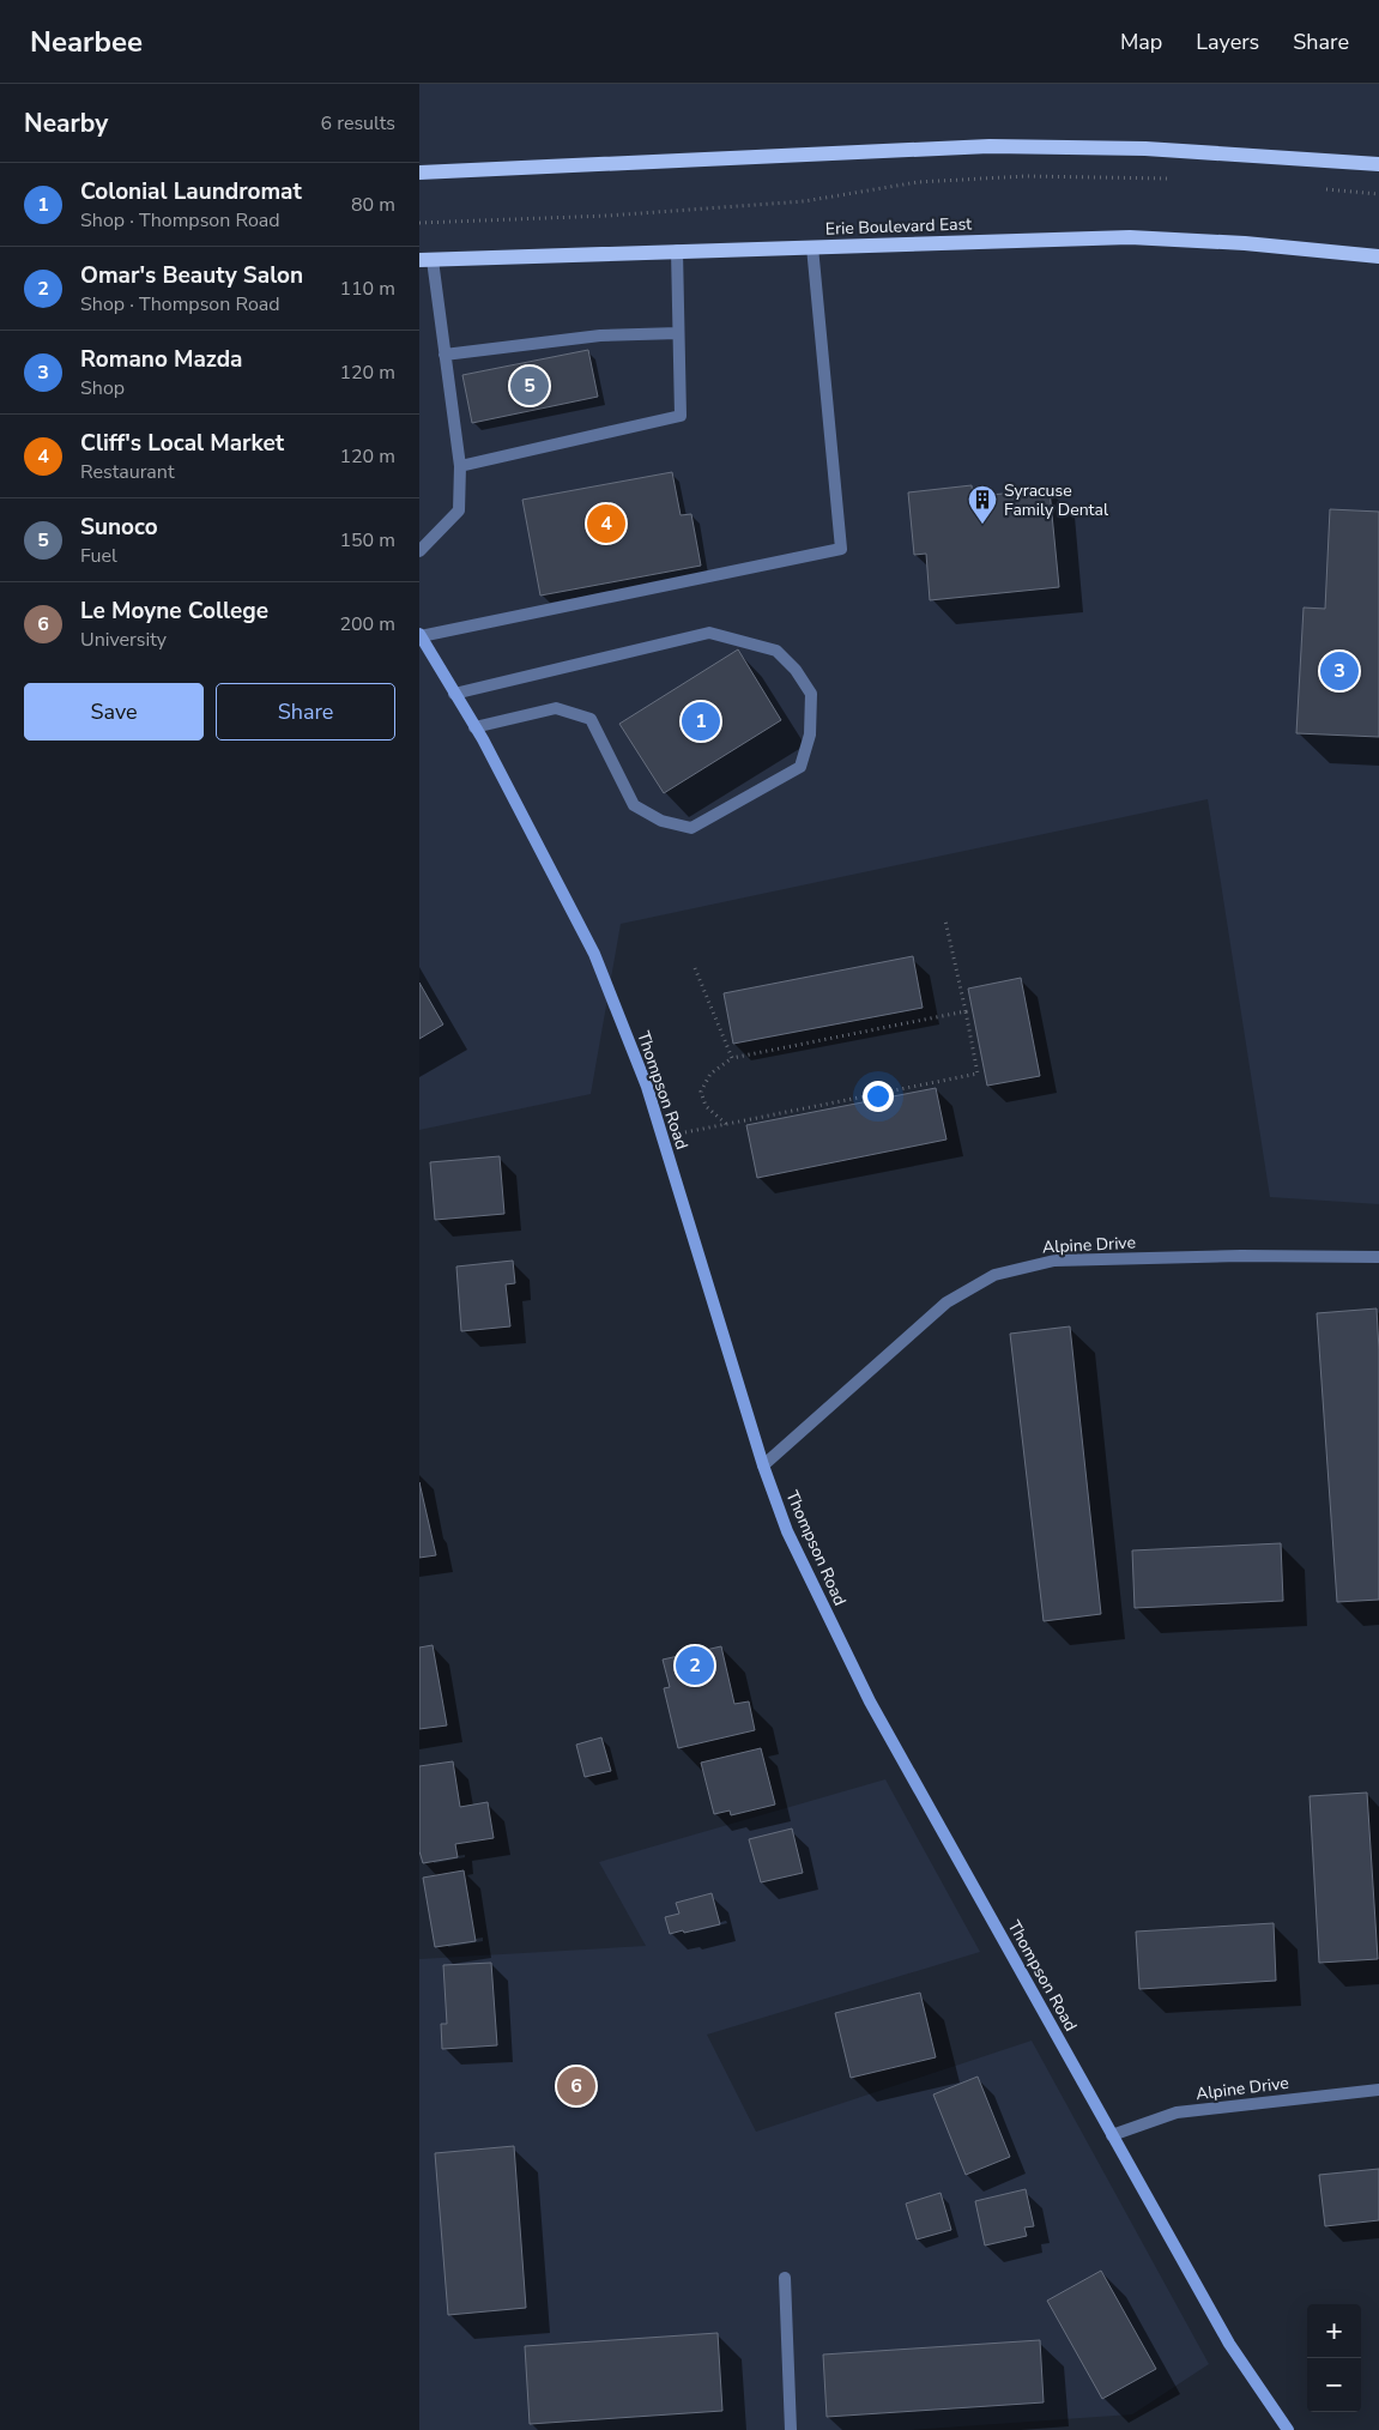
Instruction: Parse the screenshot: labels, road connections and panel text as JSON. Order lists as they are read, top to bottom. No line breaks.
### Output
{"streets":{"main road":["Erie Boulevard East"],"street":["Thompson Road","Alpine Drive"]},"crossings":[["Thompson Road","Alpine Drive"]],"places":{"building":["Syracuse Family Dental"]},"page":{"header":"Nearbee","nav":["Map","Layers","Share"],"heading":["Nearby","6 results"],"list":[{"mark":"1","name":"Colonial Laundromat","note":"Shop · Thompson Road","value":"80 m"},{"mark":"2","name":"Omar's Beauty Salon","note":"Shop · Thompson Road","value":"110 m"},{"mark":"3","name":"Romano Mazda","note":"Shop","value":"120 m"},{"mark":"4","name":"Cliff's Local Market","note":"Restaurant","value":"120 m"},{"mark":"5","name":"Sunoco","note":"Fuel","value":"150 m"},{"mark":"6","name":"Le Moyne College","note":"University","value":"200 m"}],"pins":["5","4","3","1","2","6"],"buttons":["Save","Share"],"map_buttons":["+","−"]}}
